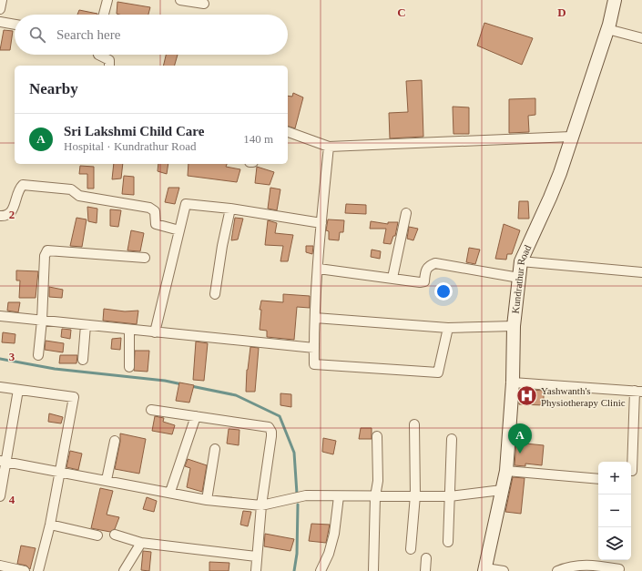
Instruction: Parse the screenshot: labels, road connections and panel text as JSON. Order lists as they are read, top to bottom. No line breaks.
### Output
{"streets":{"street":["Kundrathur Road"]},"places":{"hospital":["Yashwanth's Physiotherapy Clinic"]},"page":{"search":"Search here","heading":"Nearby","list":[{"mark":"A","name":"Sri Lakshmi Child Care","note":"Hospital · Kundrathur Road","value":"140 m"}],"pins":"A","map_buttons":["+","−"]},"grid":{"columns":["C","D"],"rows":["2","3","4"]}}
